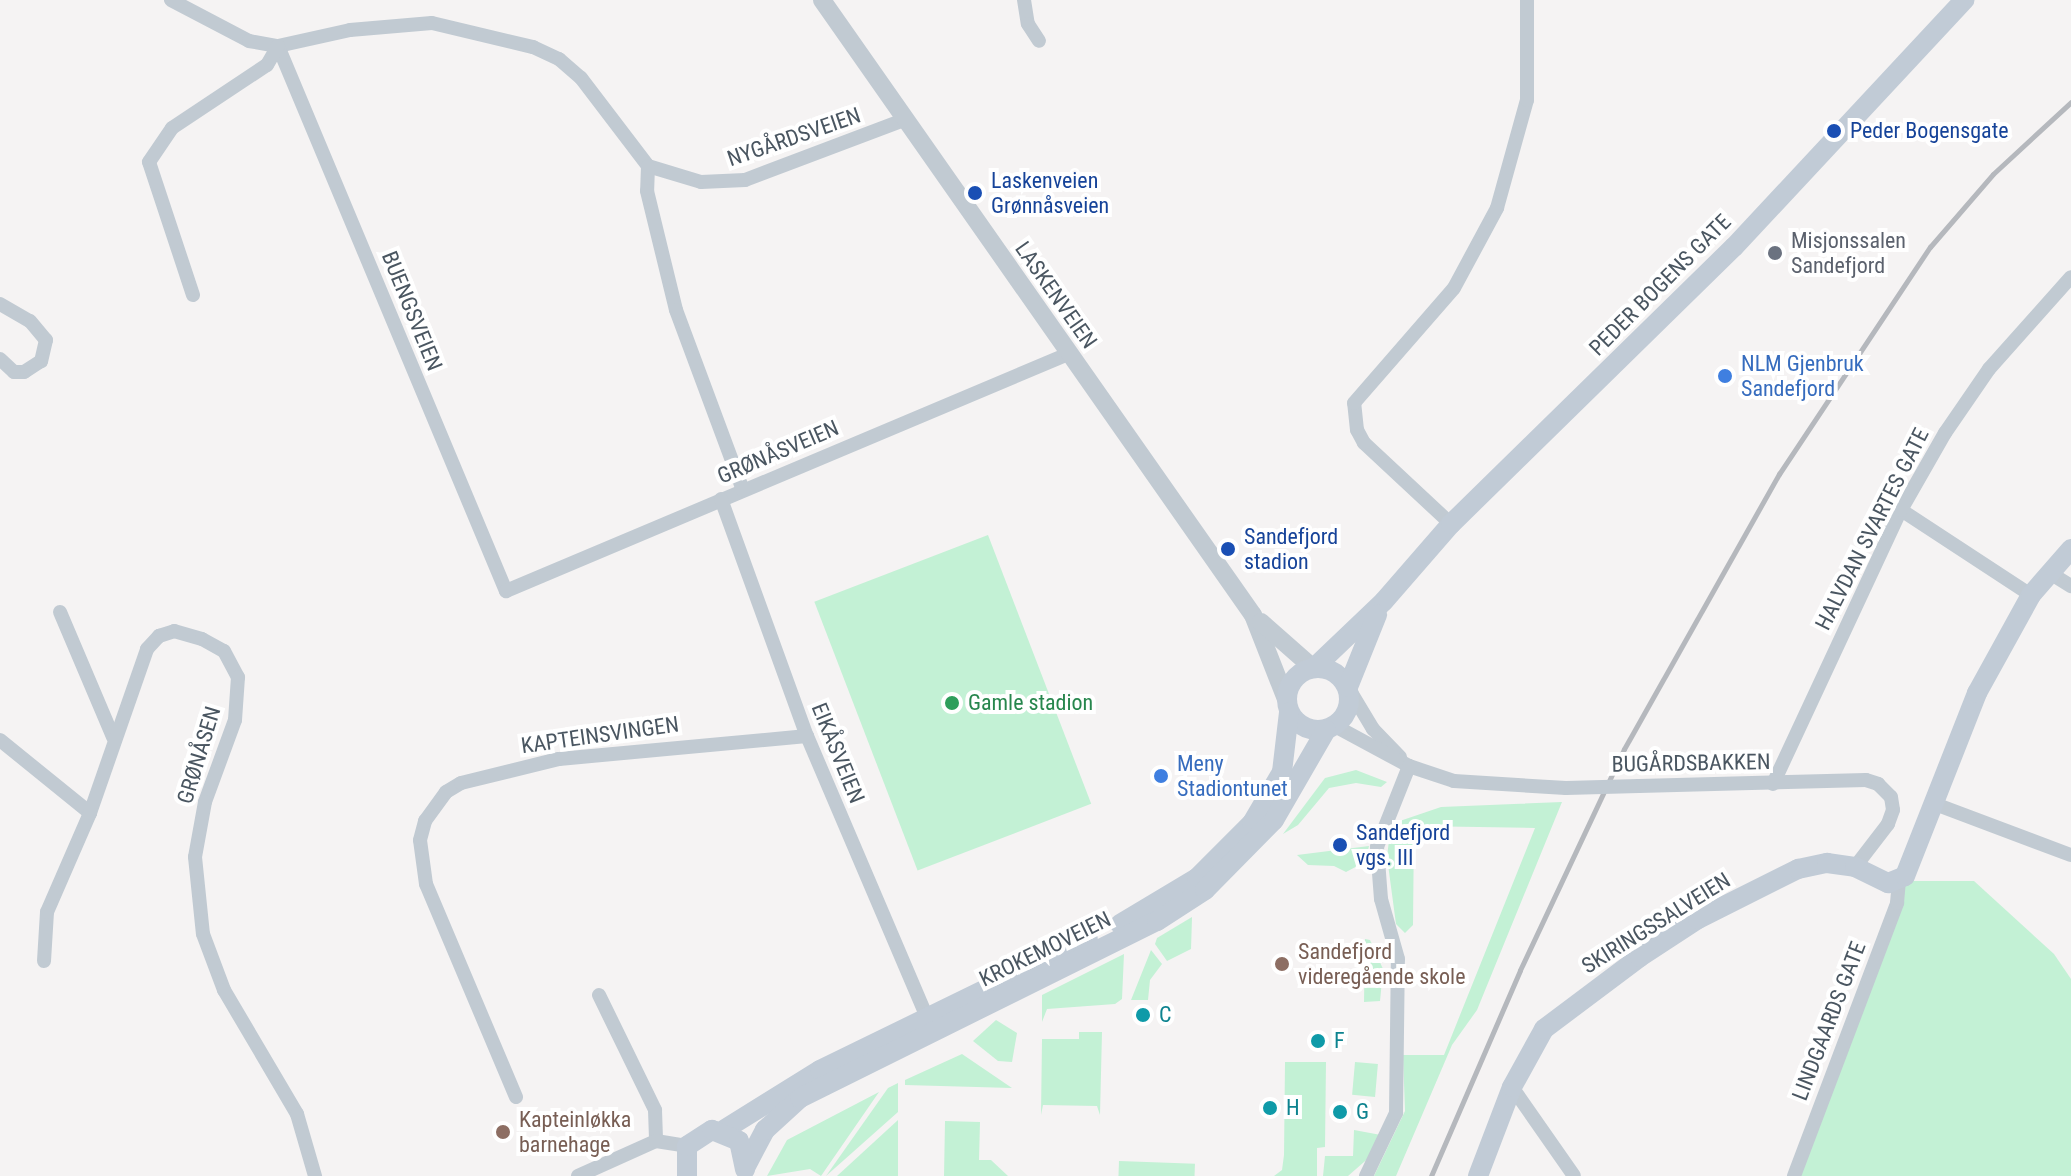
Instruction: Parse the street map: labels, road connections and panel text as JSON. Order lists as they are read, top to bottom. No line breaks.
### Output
{"streets":{"main road":["PEDER BOGENS GATE","SKIRINGSSALVEIEN","KROKEMOVEIEN"],"street":["NYGÅRDSVEIEN","LASKENVEIEN","BUENGSVEIEN","GRØNÅSVEIEN","HALVDAN SVARTES GATE","KAPTEINSVINGEN","EIKÅSVEIEN","GRØNÅSEN","BUGÅRDSBAKKEN","LINDGAARDS GATE"]},"crossings":[["NYGÅRDSVEIEN","LASKENVEIEN"],["PEDER BOGENS GATE","LASKENVEIEN"],["PEDER BOGENS GATE","BUGÅRDSBAKKEN"],["PEDER BOGENS GATE","KROKEMOVEIEN"],["LASKENVEIEN","GRØNÅSVEIEN"],["LASKENVEIEN","BUGÅRDSBAKKEN"],["LASKENVEIEN","KROKEMOVEIEN"],["BUENGSVEIEN","GRØNÅSVEIEN"],["GRØNÅSVEIEN","EIKÅSVEIEN"],["HALVDAN SVARTES GATE","BUGÅRDSBAKKEN"],["KAPTEINSVINGEN","EIKÅSVEIEN"],["EIKÅSVEIEN","KROKEMOVEIEN"],["BUGÅRDSBAKKEN","SKIRINGSSALVEIEN"],["BUGÅRDSBAKKEN","KROKEMOVEIEN"],["SKIRINGSSALVEIEN","LINDGAARDS GATE"]],"places":["Peder Bogensgate","Laskenveien Grønnåsveien","Misjonssalen Sandefjord","NLM Gjenbruk Sandefjord","Sandefjord stadion","Gamle stadion","Meny Stadiontunet","Sandefjord vgs. III","Sandefjord videregående skole","C","F","H","G","Kapteinløkka barnehage"]}
